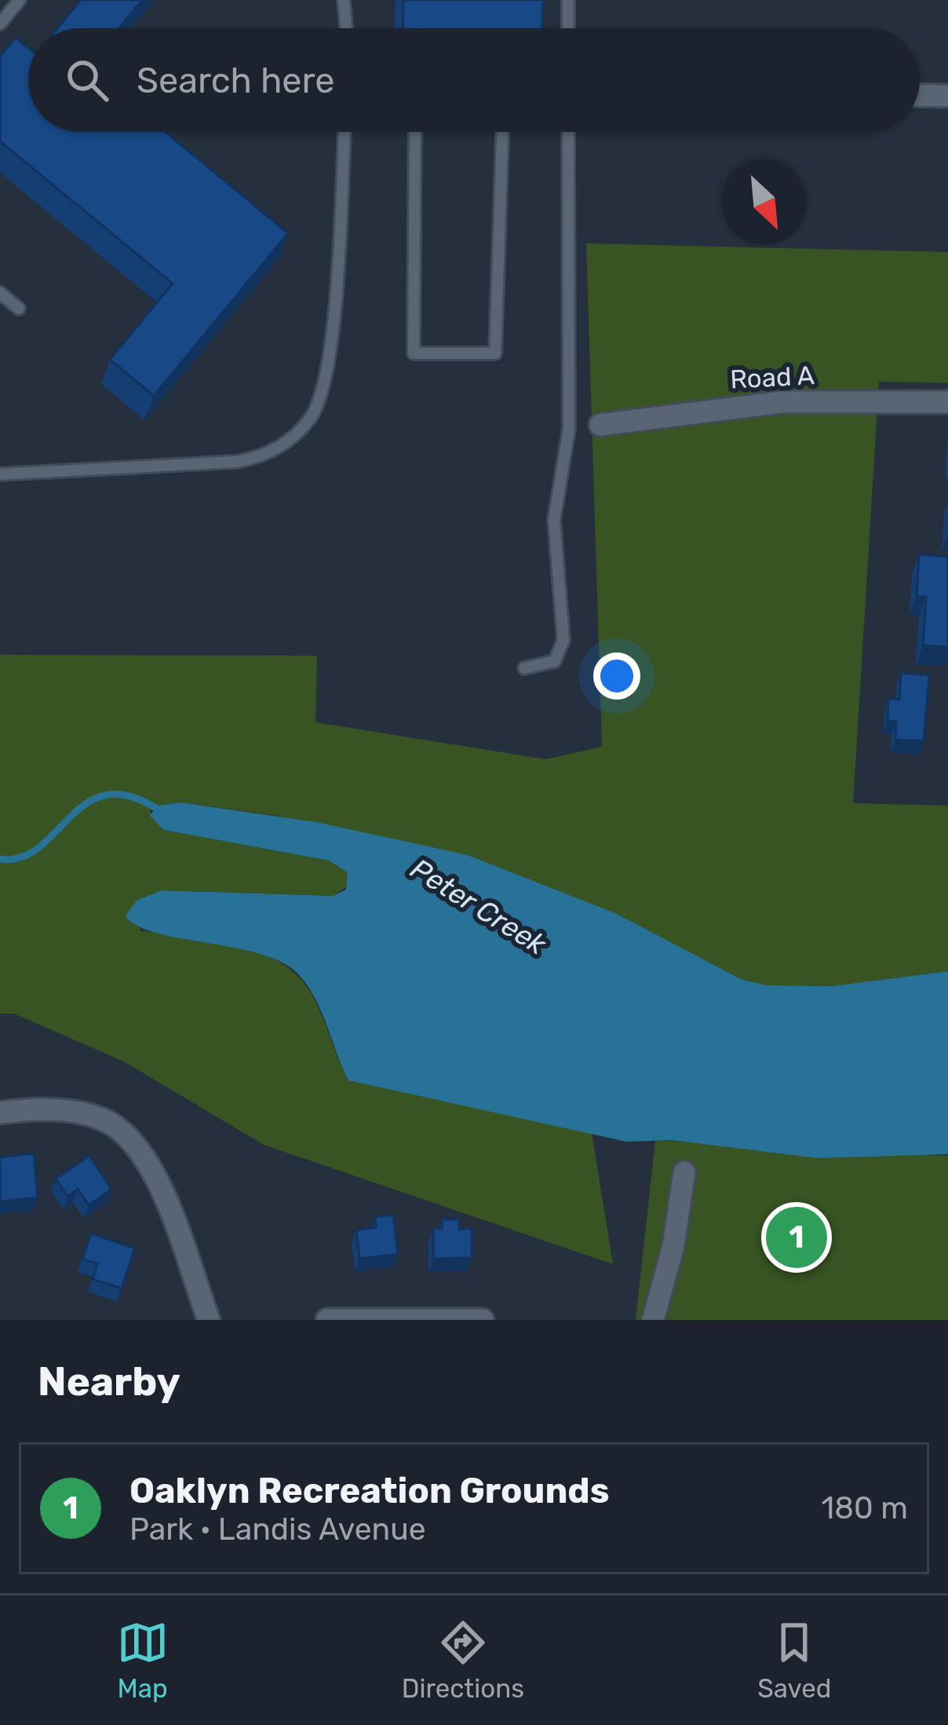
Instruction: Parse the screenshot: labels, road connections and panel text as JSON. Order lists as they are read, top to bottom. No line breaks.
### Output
{"streets":{"street":["Road A"]},"water":["Peter Creek"],"north":"bottom right","page":{"search":"Search here","pins":"1","heading":"Nearby","list":[{"mark":"1","name":"Oaklyn Recreation Grounds","note":"Park · Landis Avenue","value":"180 m"}],"nav":["Map","Directions","Saved"]}}
